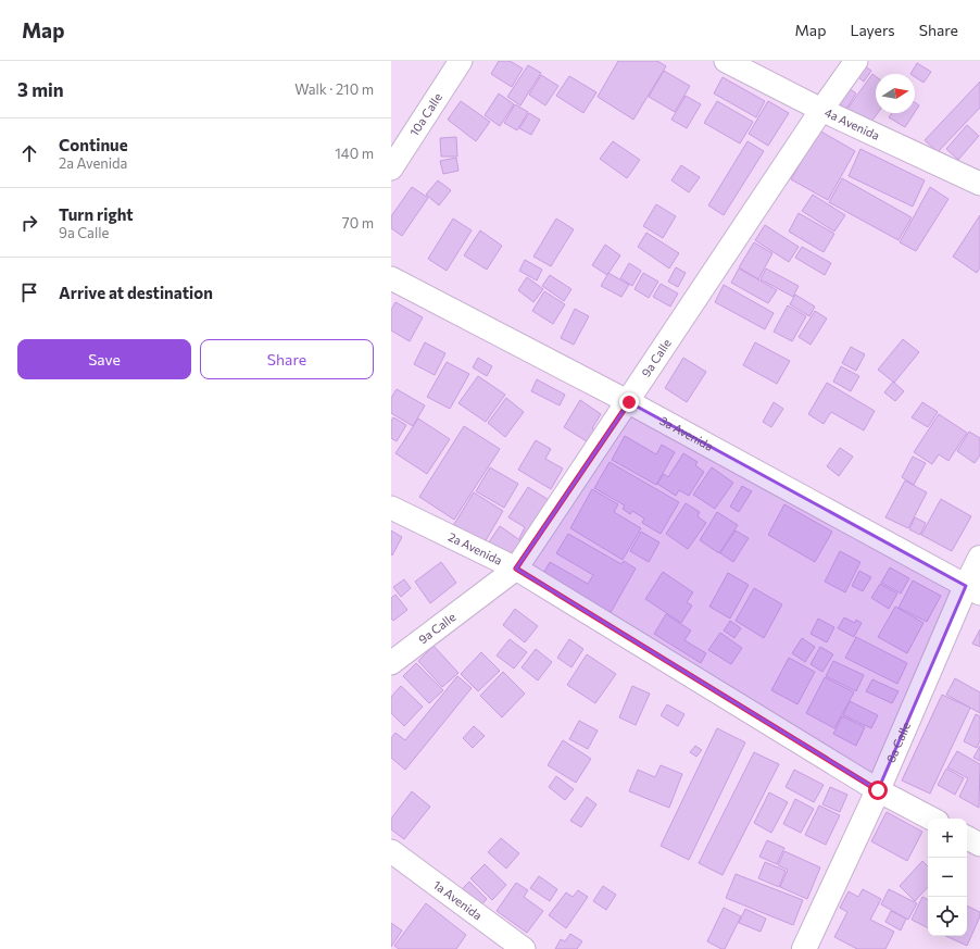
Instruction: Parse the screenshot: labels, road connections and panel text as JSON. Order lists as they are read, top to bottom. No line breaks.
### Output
{"streets":{"street":["10a Calle","4a Avenida","9a Calle","3a Avenida","2a Avenida","8a Calle","1a Avenida"]},"crossings":[["4a Avenida","9a Calle"],["9a Calle","3a Avenida"],["9a Calle","2a Avenida"],["3a Avenida","8a Calle"],["2a Avenida","8a Calle"]],"north":"right","page":{"header":"Map","nav":["Map","Layers","Share"],"heading":["3 min","Walk · 210 m"],"list":[["Continue","2a Avenida","140 m"],["Turn right","9a Calle","70 m"],"Arrive at destination"],"buttons":["Save","Share"],"map_buttons":["+","−"]}}
